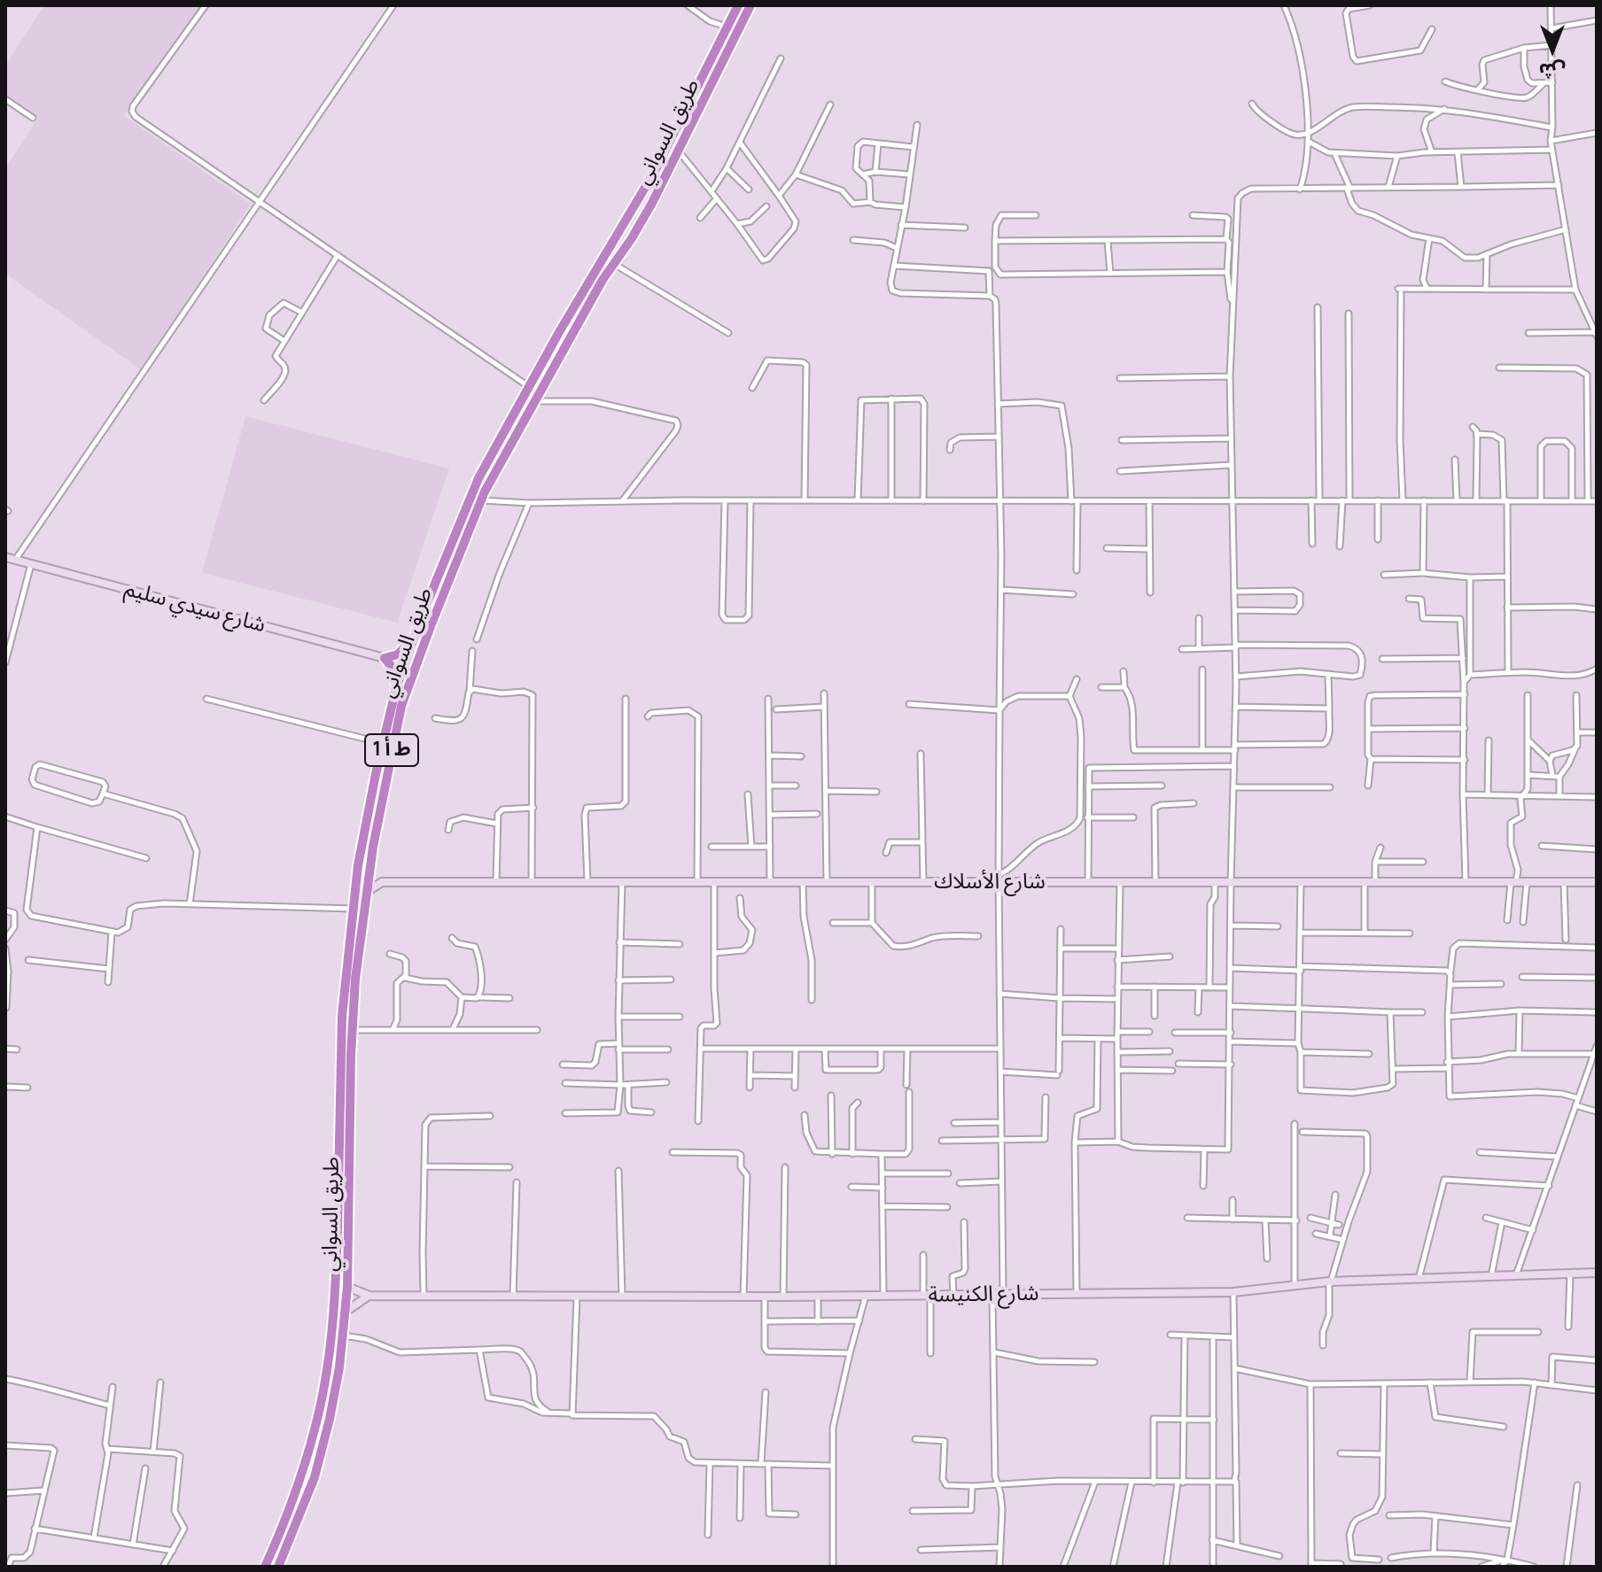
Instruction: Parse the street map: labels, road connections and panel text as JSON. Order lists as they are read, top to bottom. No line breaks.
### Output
{"streets":{"highway":["طريق السواني","ط أ 1"],"main road":["شارع سيدي سليم","شارع الأسلاك","شارع الكنيسة"]},"crossings":[["طريق السواني","شارع الكنيسة"]],"north":"bottom"}
